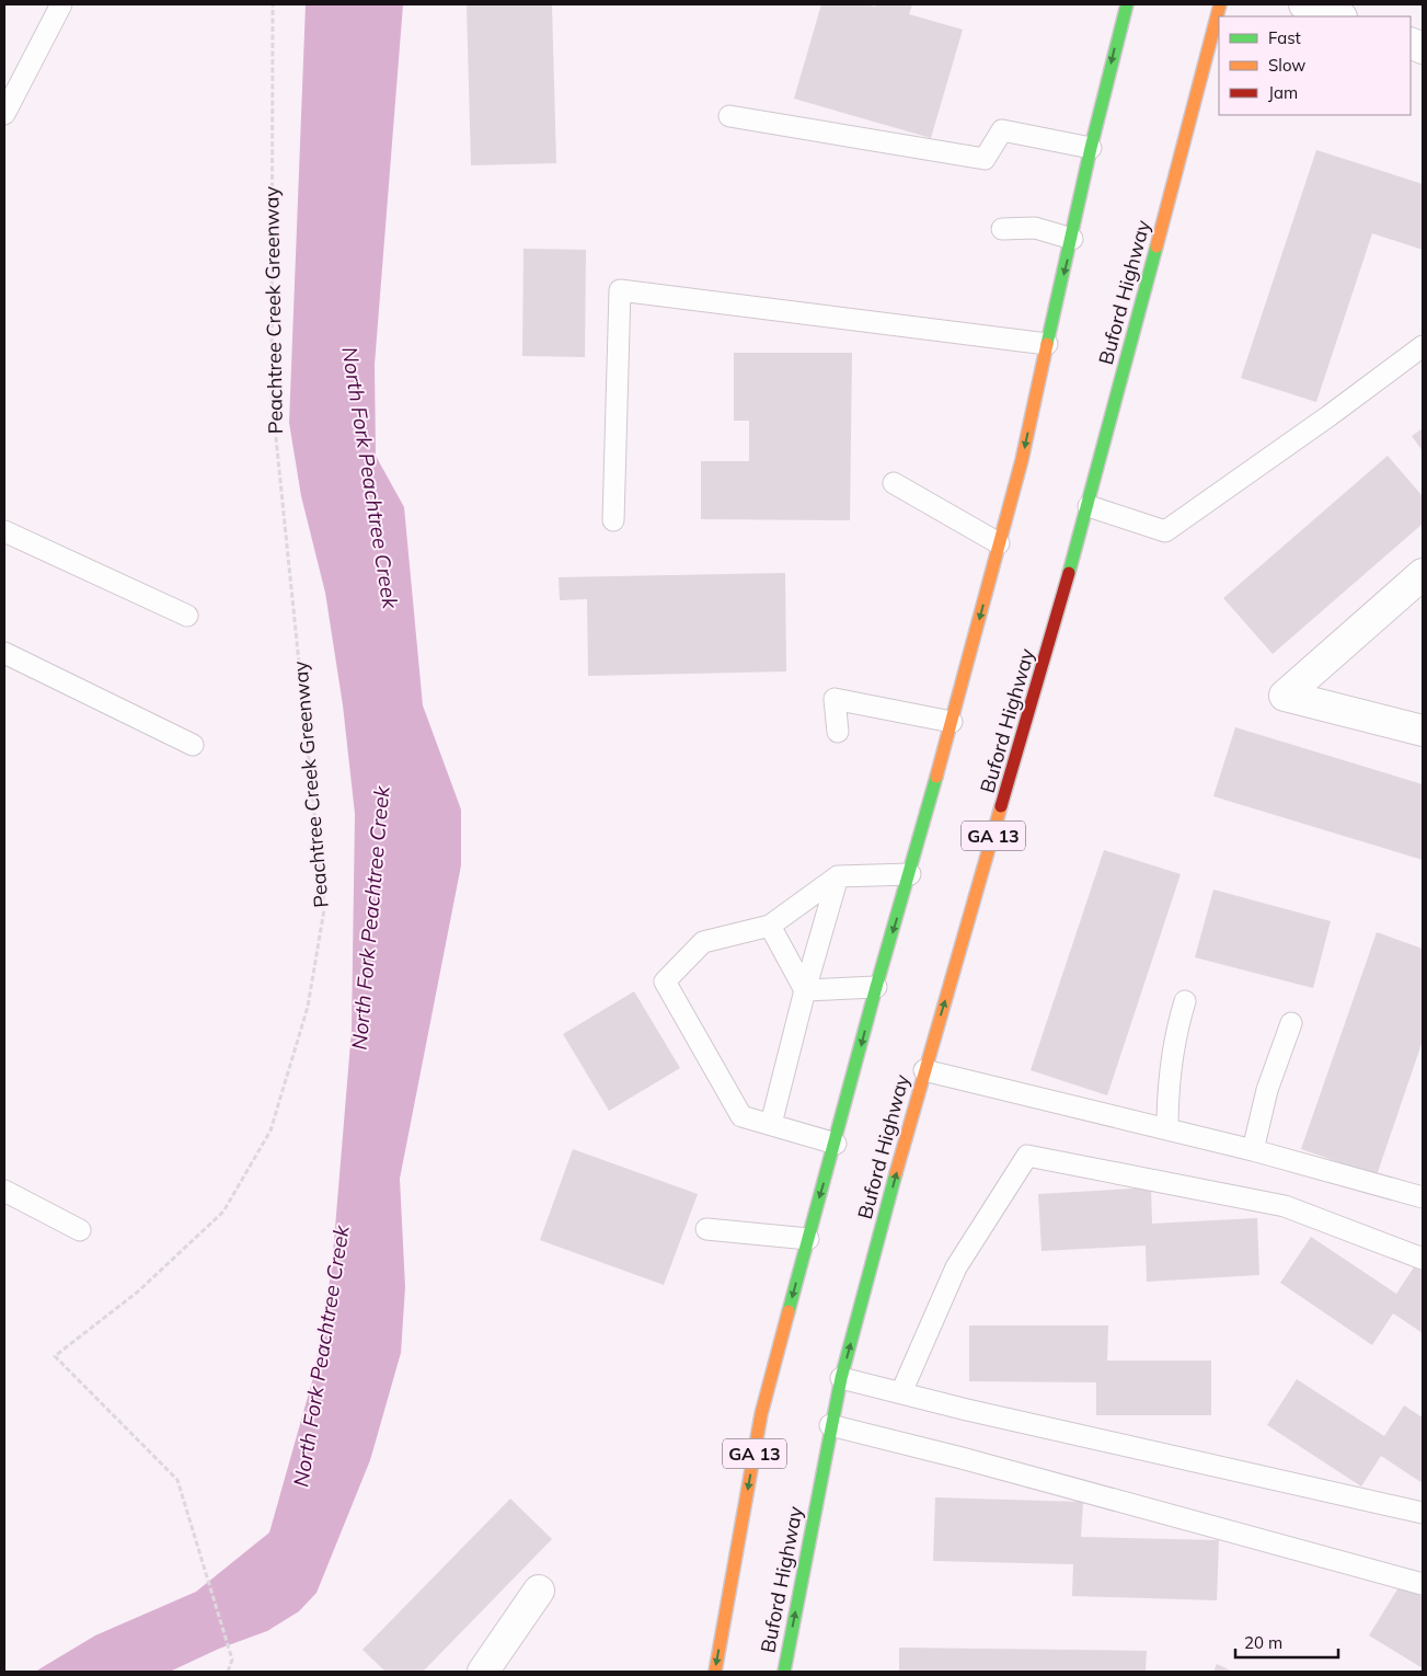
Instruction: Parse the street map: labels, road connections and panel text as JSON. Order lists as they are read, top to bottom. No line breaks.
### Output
{"streets":{"main road":["Buford Highway","GA 13"],"path":["Peachtree Creek Greenway"]},"water":["North Fork Peachtree Creek"],"legend":["Fast","Slow","Jam"],"scale_bar":"20 m"}
